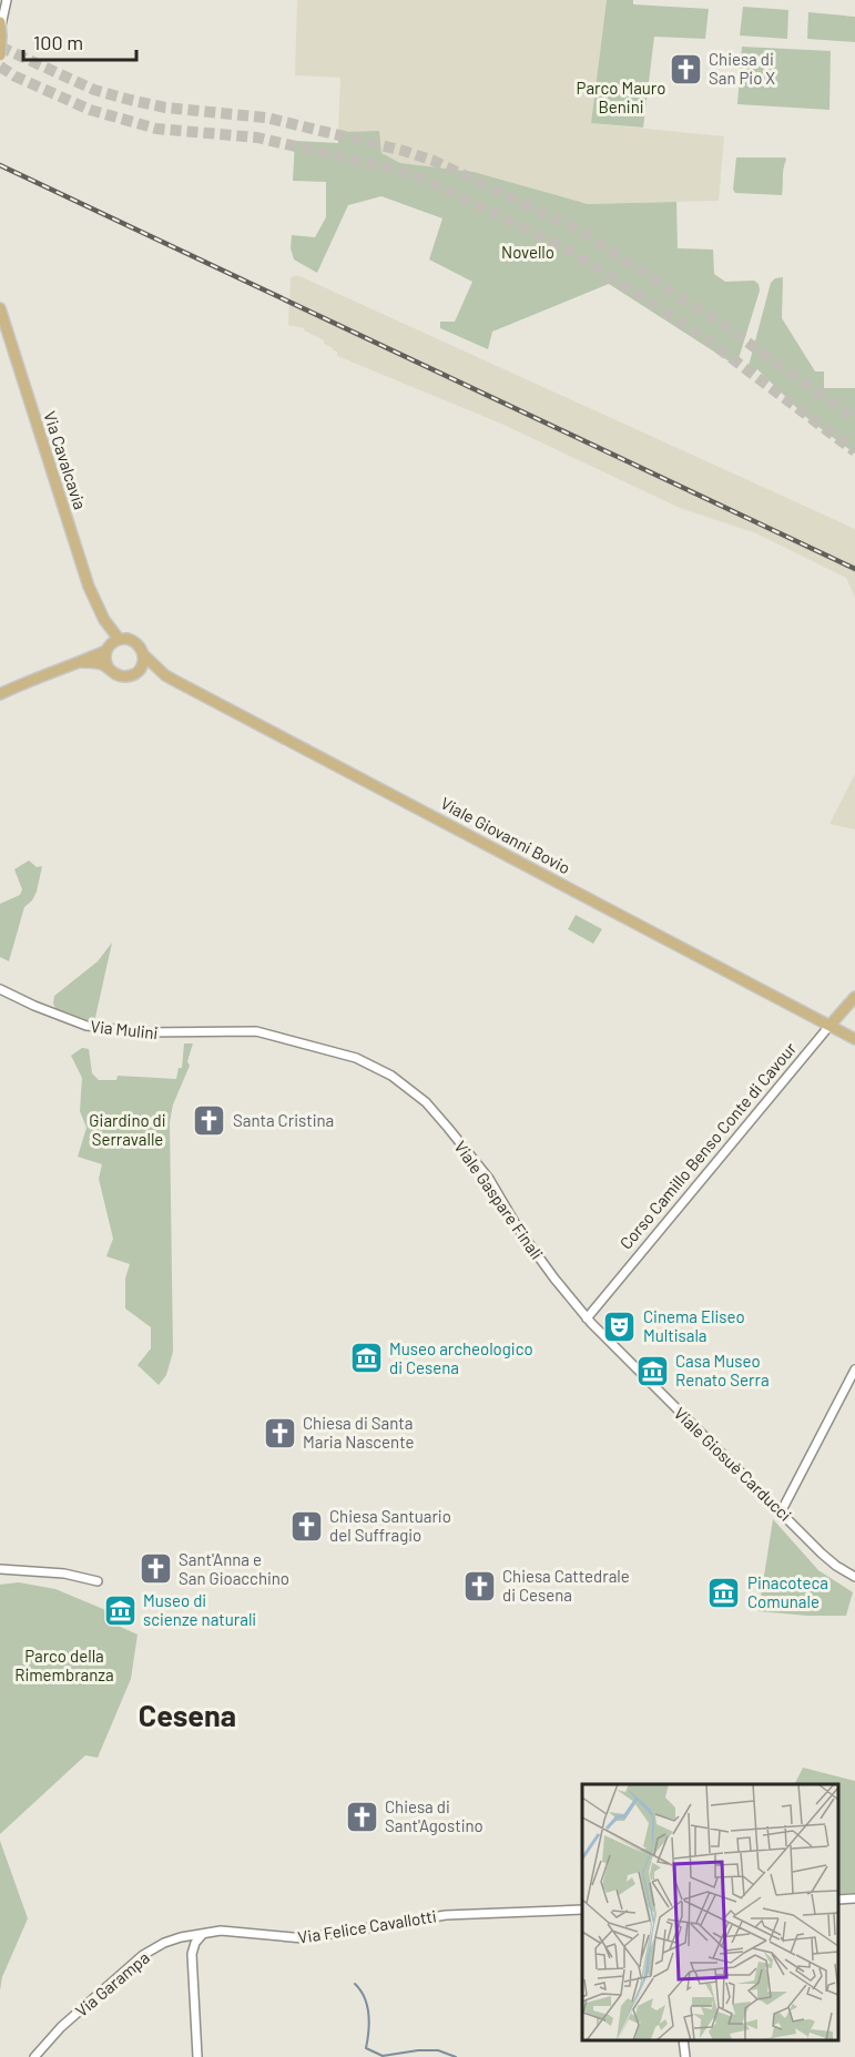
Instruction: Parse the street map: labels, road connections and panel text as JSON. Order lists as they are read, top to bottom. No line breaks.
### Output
{"streets":{"main road":["Via Cavalcavia","Viale Giovanni Bovio","Corso Camillo Benso Conte di Cavour"],"street":["Via Mulini","Viale Gaspare Finali","Viale Giosuè Carducci","Via Felice Cavallotti","Via Garampa"]},"crossings":[["Via Cavalcavia","Viale Giovanni Bovio"],["Viale Giovanni Bovio","Corso Camillo Benso Conte di Cavour"],["Via Mulini","Viale Gaspare Finali"],["Corso Camillo Benso Conte di Cavour","Viale Gaspare Finali"],["Corso Camillo Benso Conte di Cavour","Viale Giosuè Carducci"],["Viale Gaspare Finali","Viale Giosuè Carducci"],["Via Felice Cavallotti","Via Garampa"]],"districts":["Cesena"],"parks":["Parco Mauro Benini","Novello","Giardino di Serravalle","Parco della Rimembranza"],"places":{"church":["Chiesa di San Pio X","Santa Cristina","Chiesa di Santa Maria Nascente","Chiesa Santuario del Suffragio","Sant'Anna e San Gioacchino","Chiesa Cattedrale di Cesena","Chiesa di Sant'Agostino"],"theatre":["Cinema Eliseo Multisala"],"museum":["Museo archeologico di Cesena","Casa Museo Renato Serra","Pinacoteca Comunale","Museo di scienze naturali"]},"scale_bar":"100 m"}
